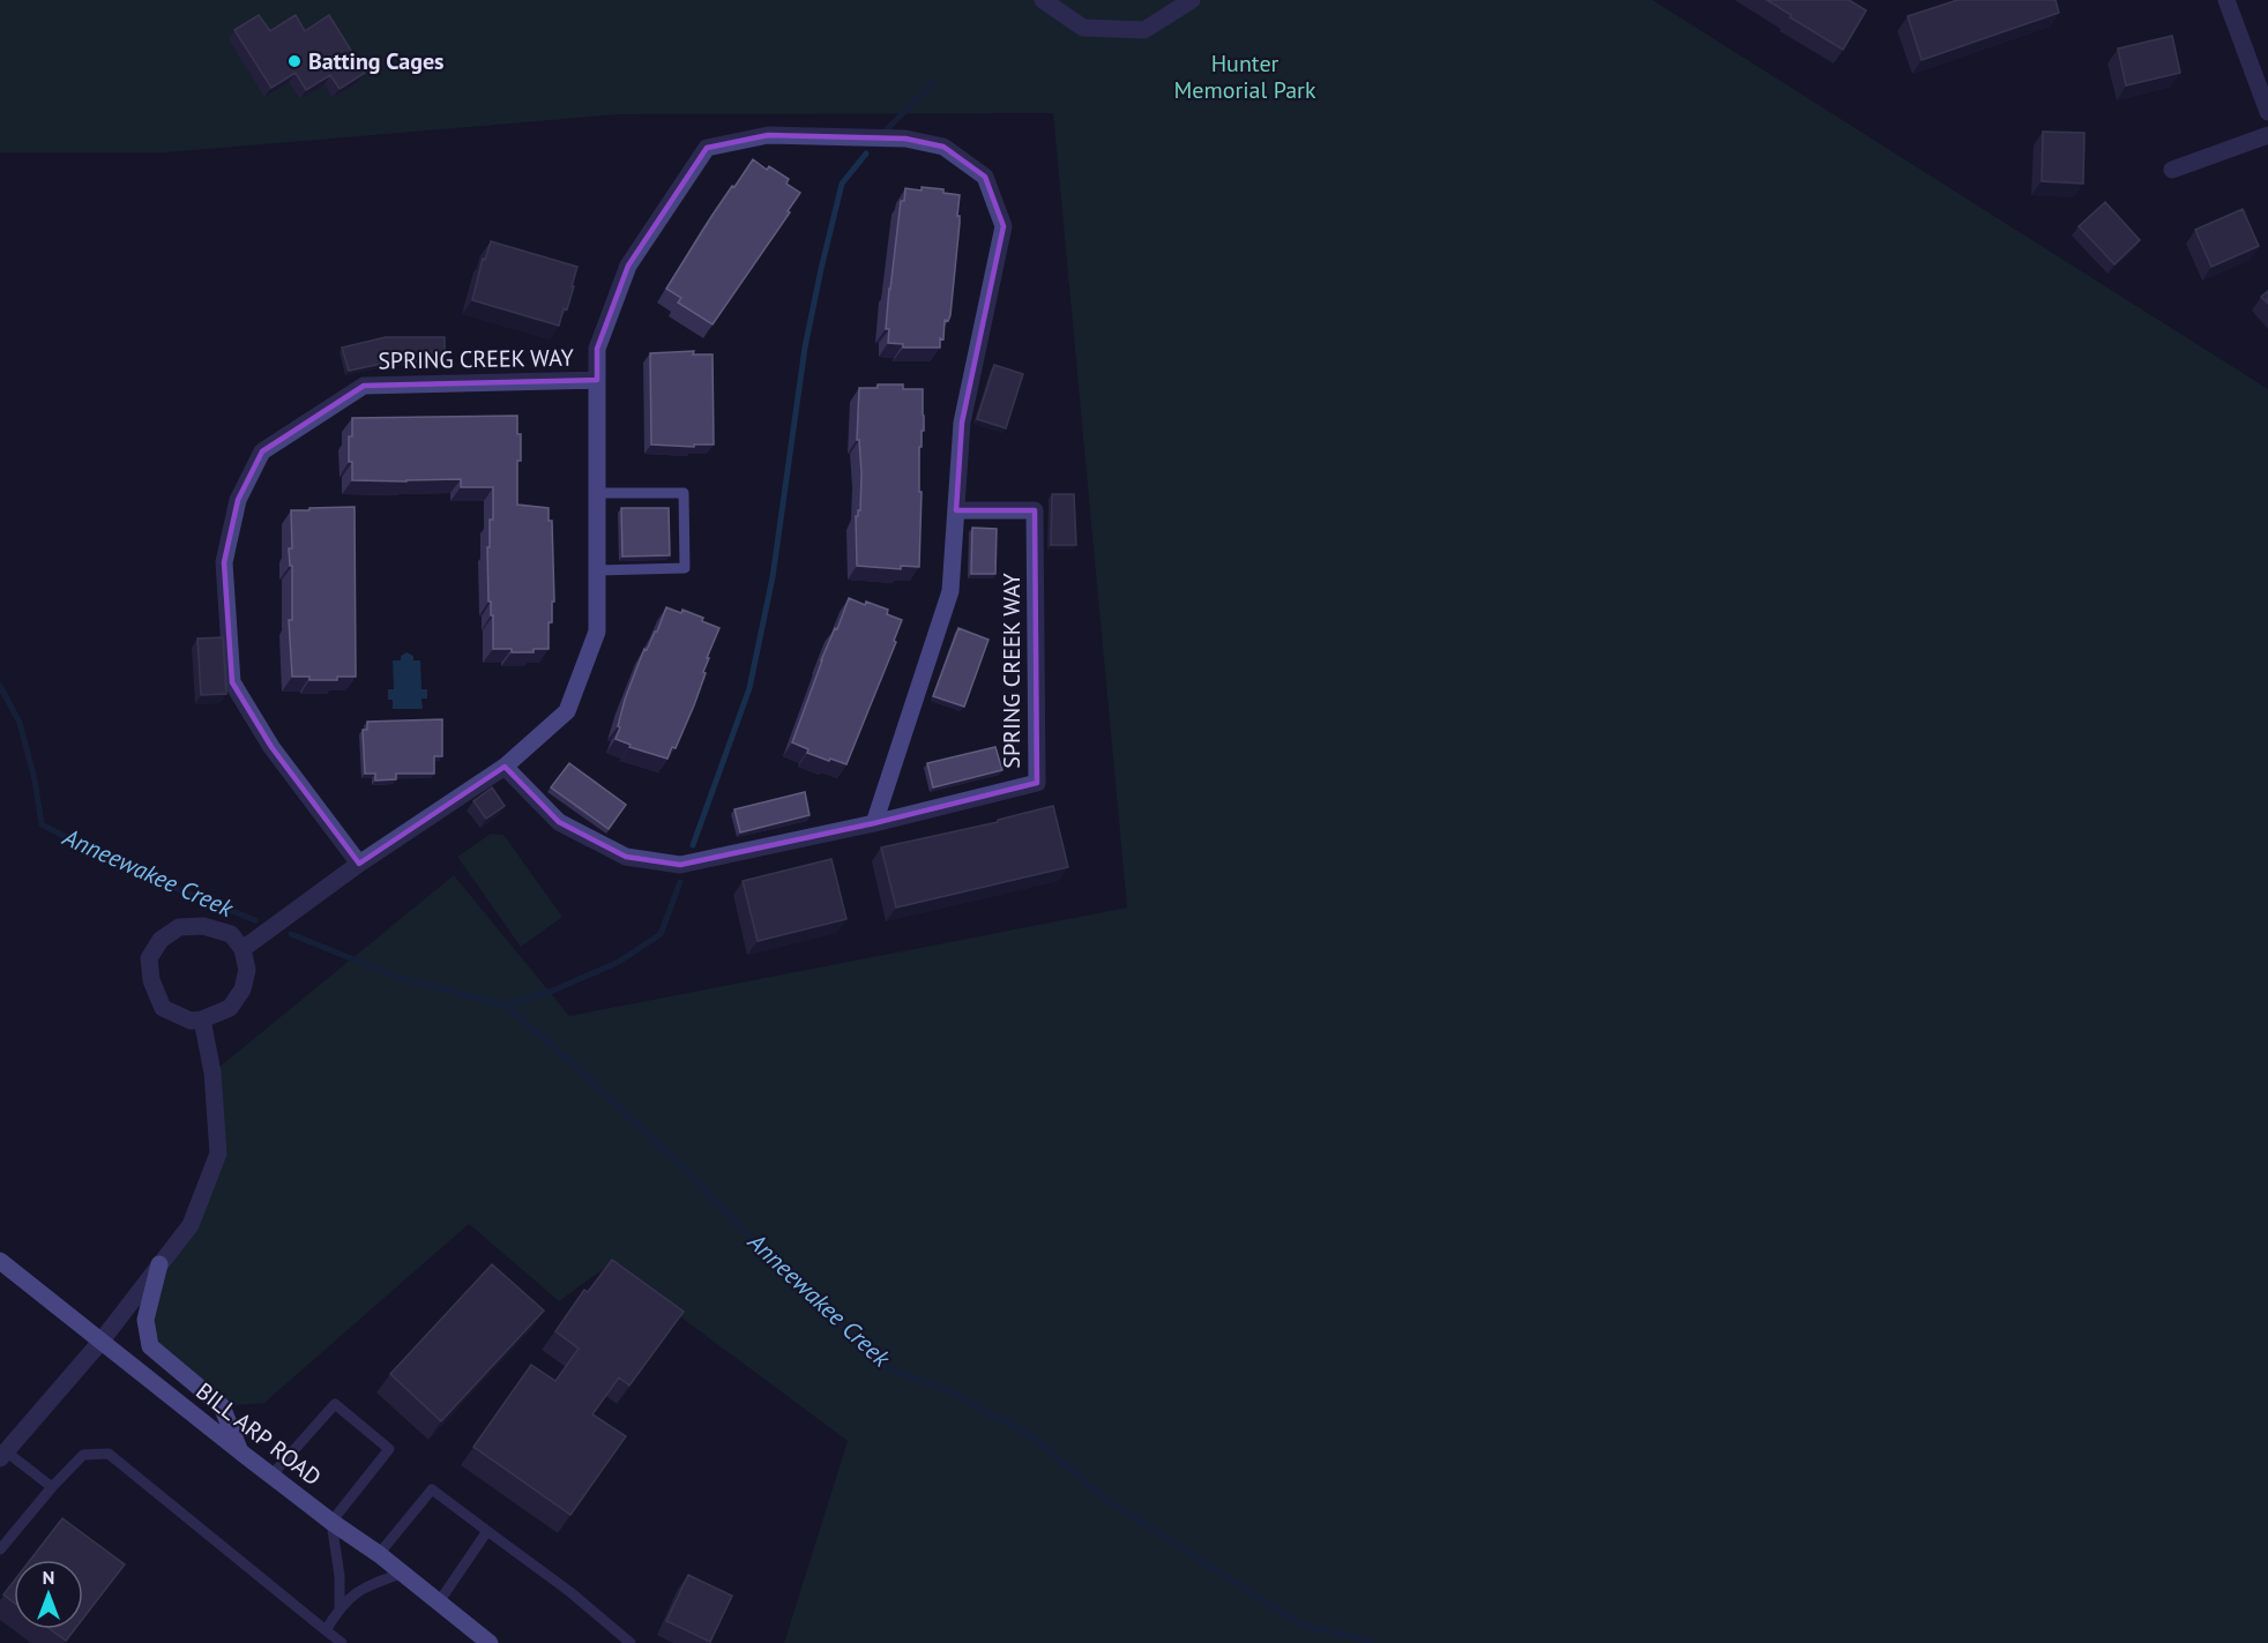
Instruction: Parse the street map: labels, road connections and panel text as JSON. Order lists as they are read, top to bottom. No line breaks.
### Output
{"streets":{"main road":["BILL ARP ROAD"],"street":["SPRING CREEK WAY"]},"water":["Anneewakee Creek"],"parks":["Hunter Memorial Park"],"places":["Batting Cages"],"north":"top"}
